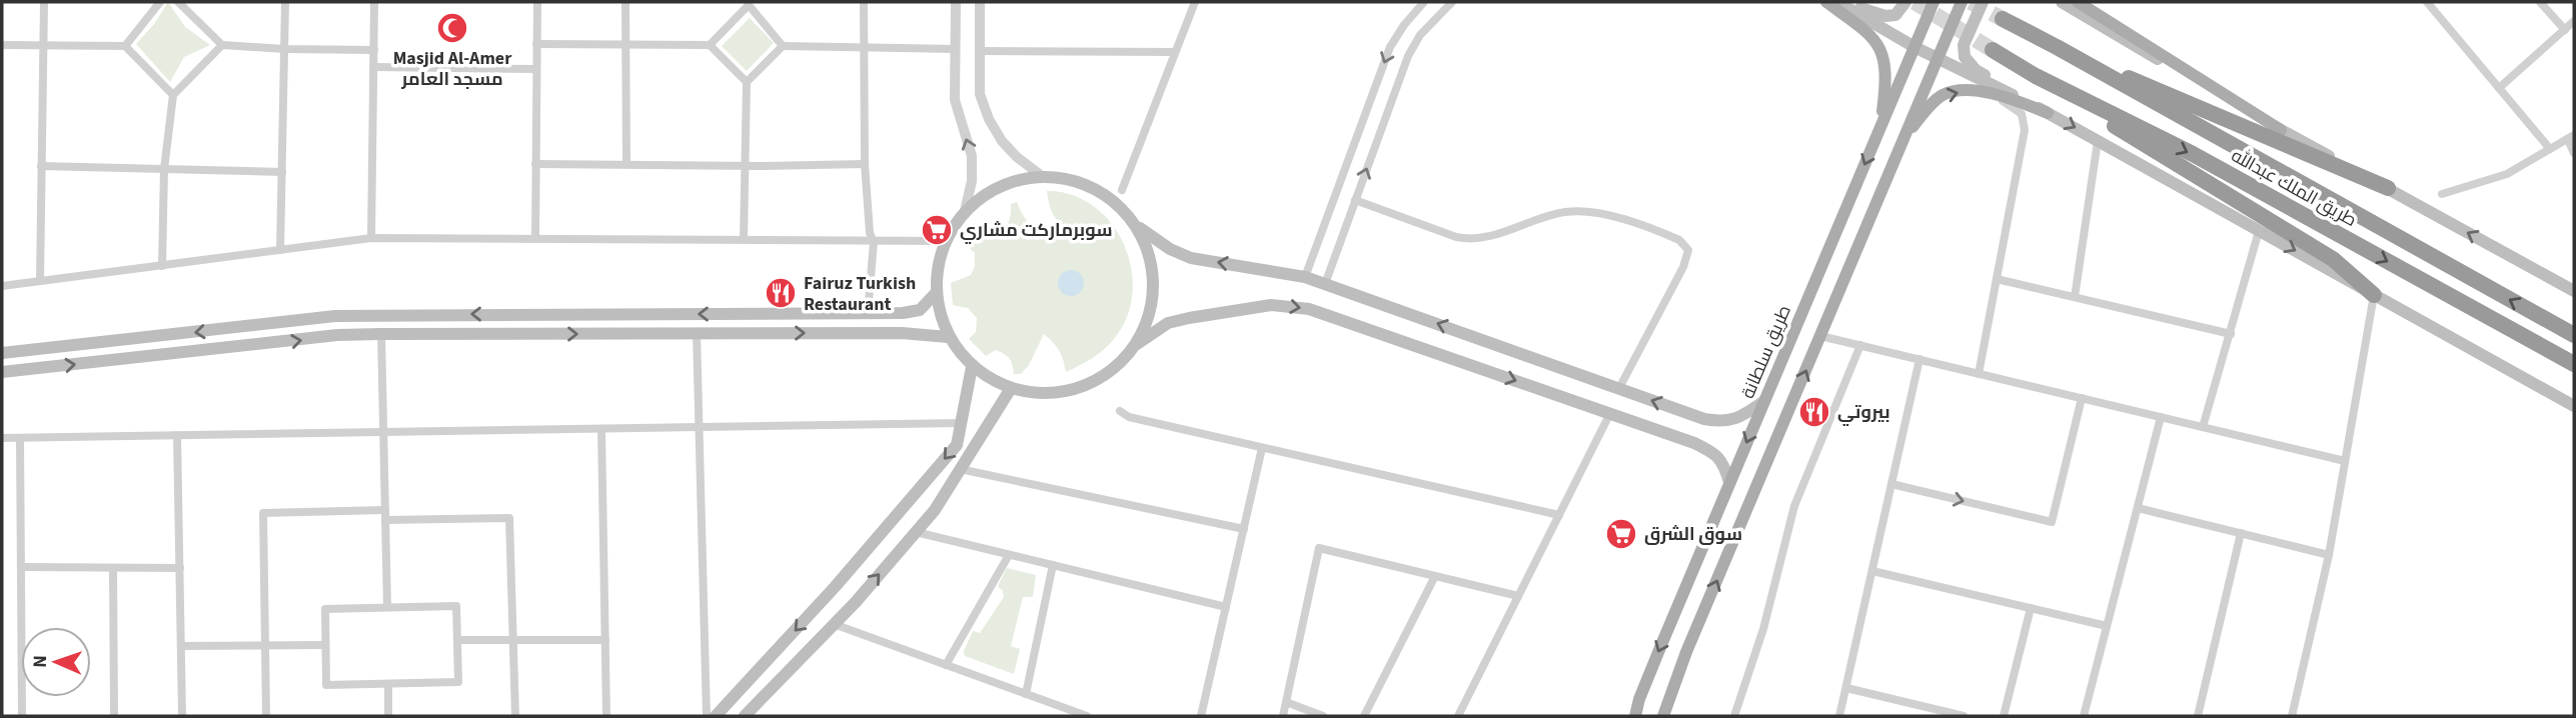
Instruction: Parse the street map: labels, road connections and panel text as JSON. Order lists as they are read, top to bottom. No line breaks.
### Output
{"streets":{"highway":["طريق الملك عبدالله"],"main road":["طريق سلطانة"]},"places":{"mosque":["Masjid Al-Amer مسجد العامر"],"supermarket":["سوبرماركت مشاري","سوق الشرق"],"restaurant":["Fairuz Turkish Restaurant","بيروتي"]},"north":"left"}
